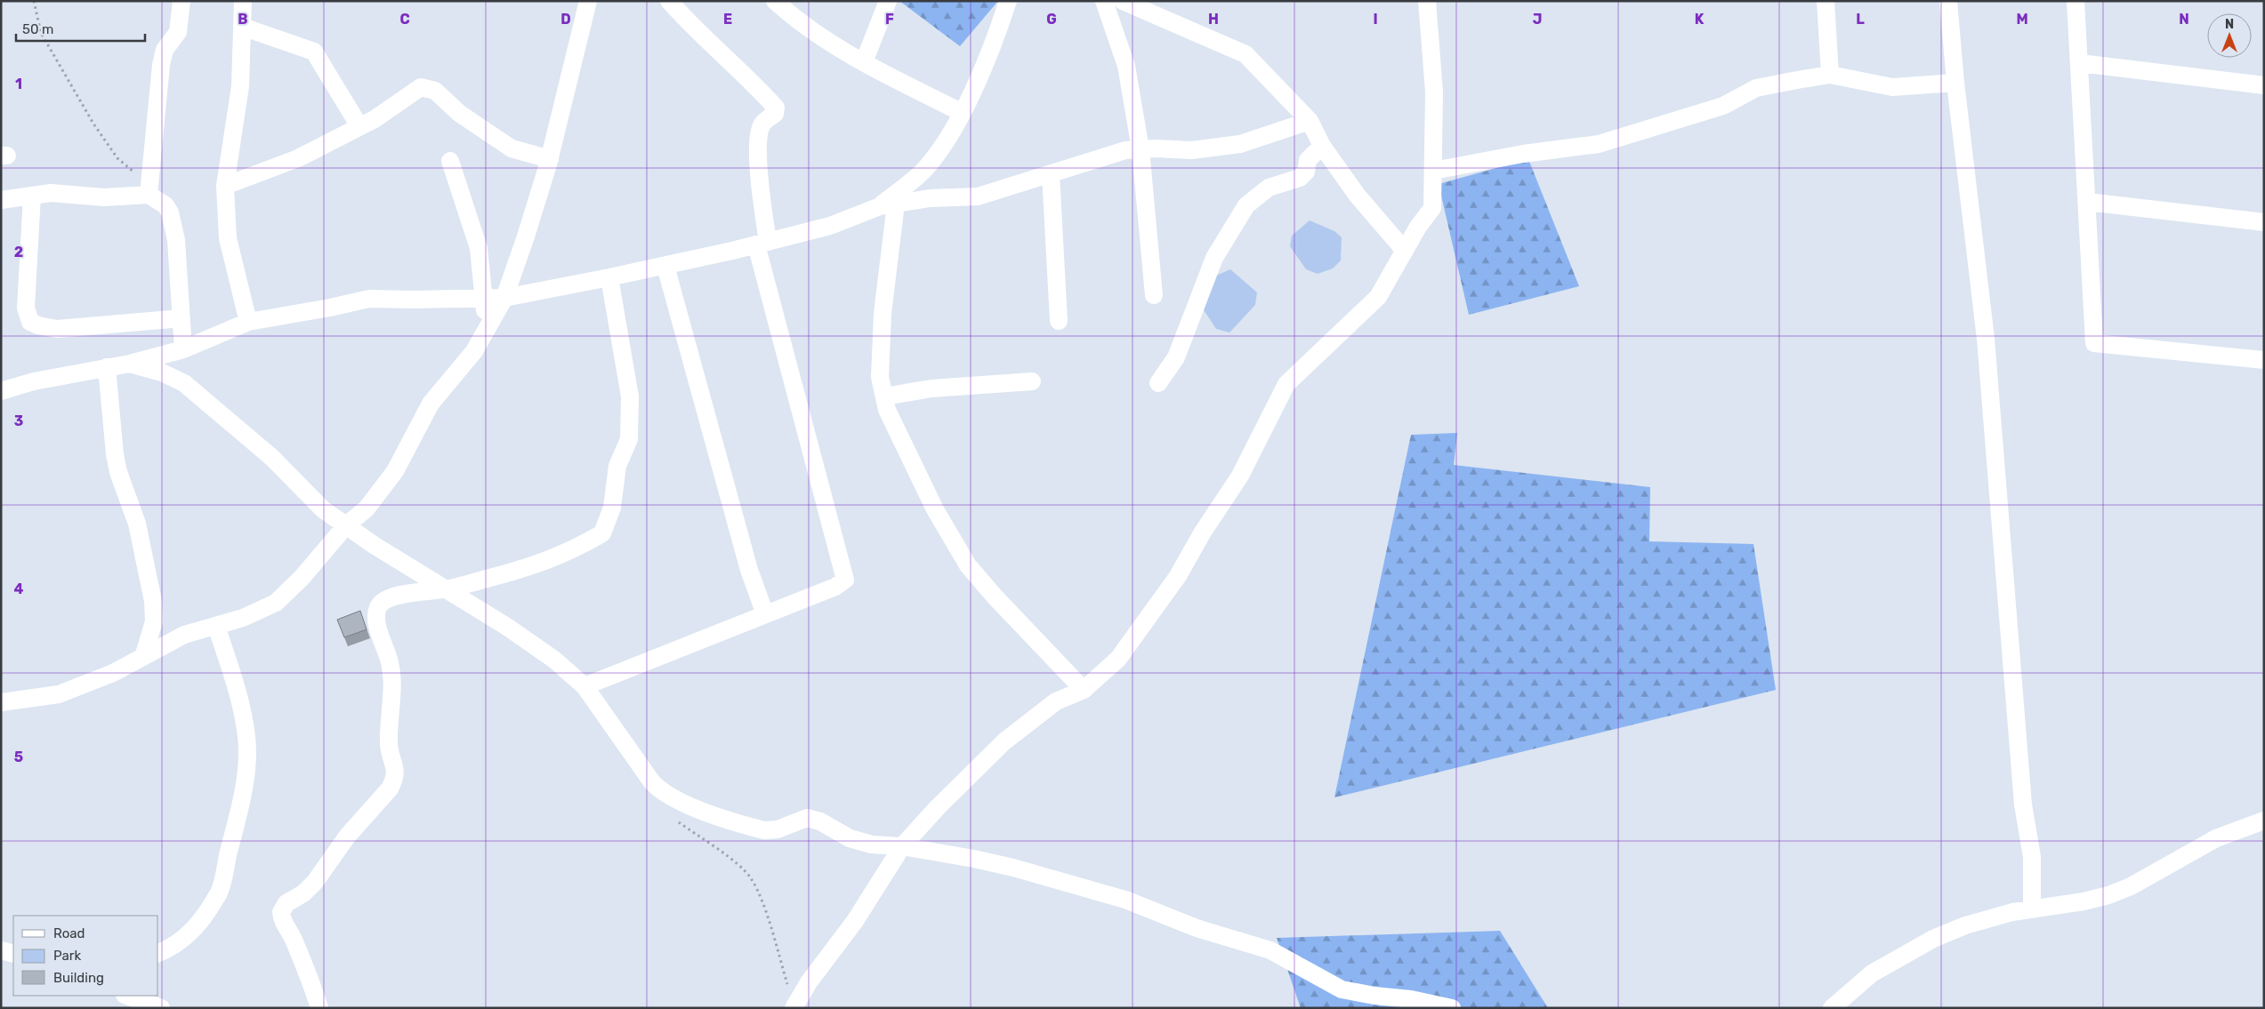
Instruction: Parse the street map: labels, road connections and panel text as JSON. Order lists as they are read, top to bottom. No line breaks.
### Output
{"legend":["Road","Park","Building"],"scale_bar":"50 m","north":"top","grid":{"columns":["B","C","D","E","F","G","H","I","J","K","L","M","N"],"rows":["1","2","3","4","5"]}}
